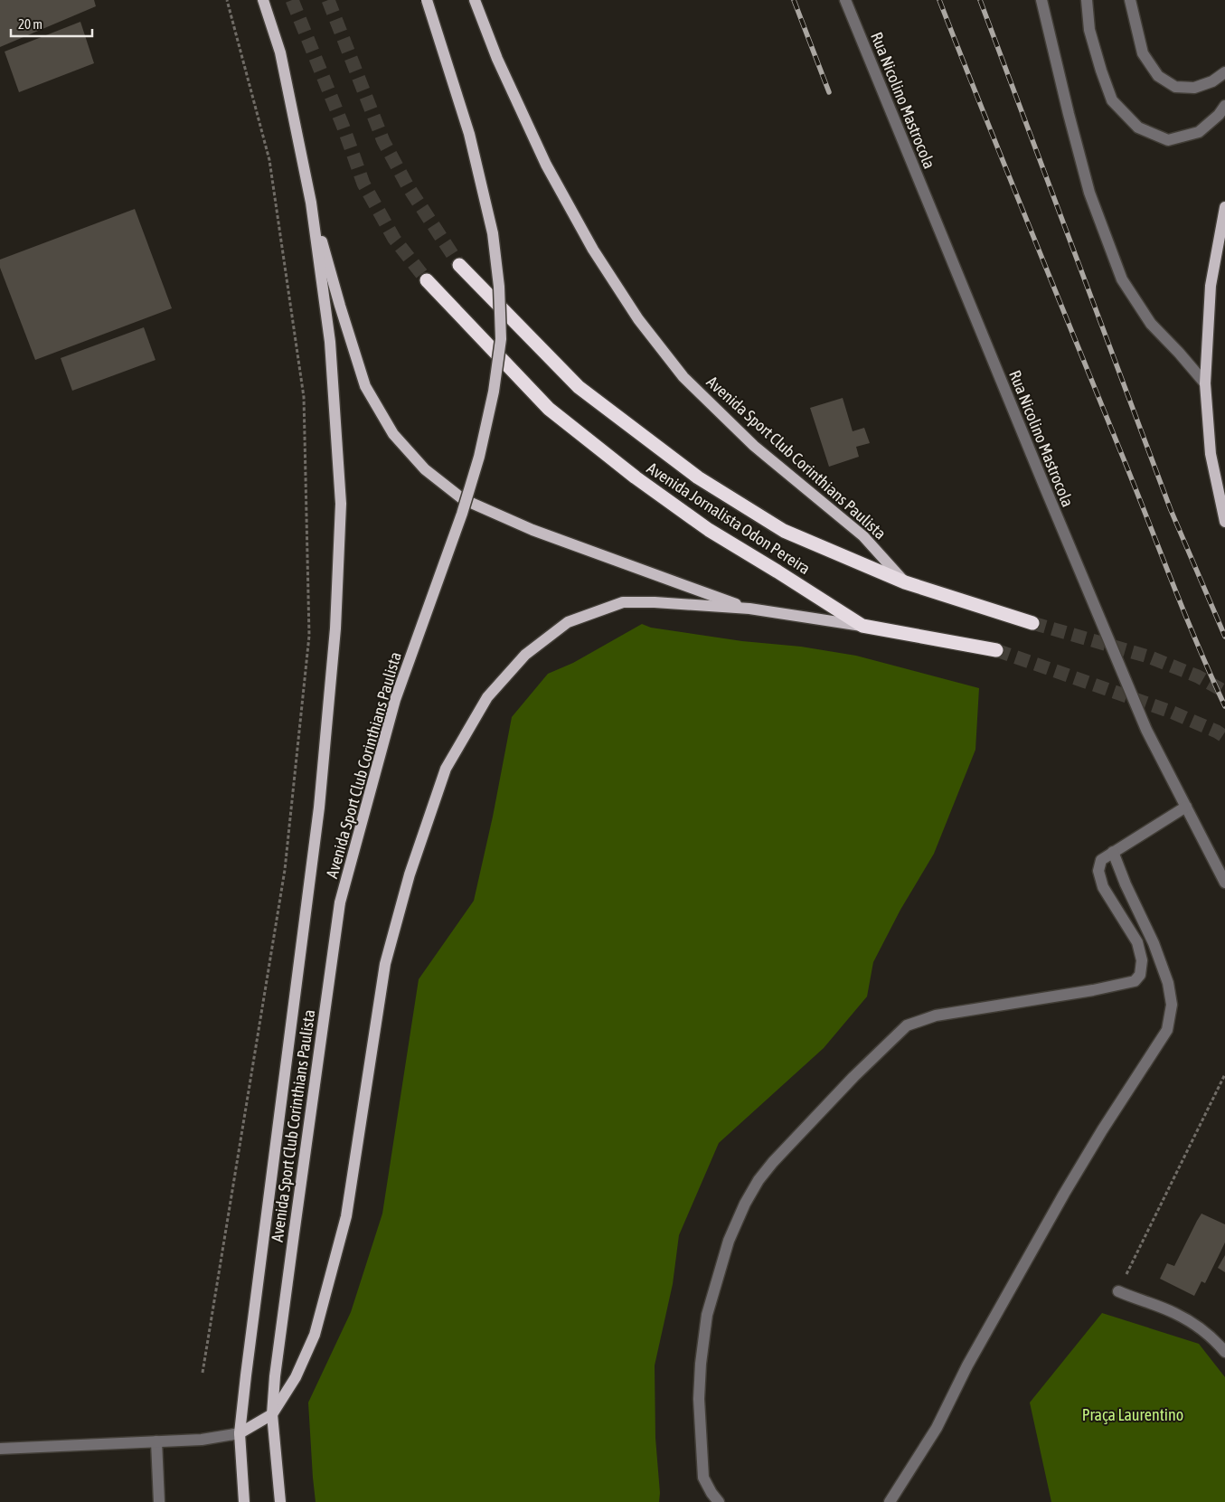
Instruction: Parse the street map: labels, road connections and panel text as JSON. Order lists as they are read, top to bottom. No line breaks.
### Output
{"streets":{"highway":["Avenida Jornalista Odon Pereira"],"main road":["Avenida Sport Club Corinthians Paulista"],"street":["Rua Nicolino Mastrocola"]},"crossings":[["Avenida Sport Club Corinthians Paulista","Avenida Jornalista Odon Pereira"]],"parks":["Praça Laurentino"],"scale_bar":"20 m"}
